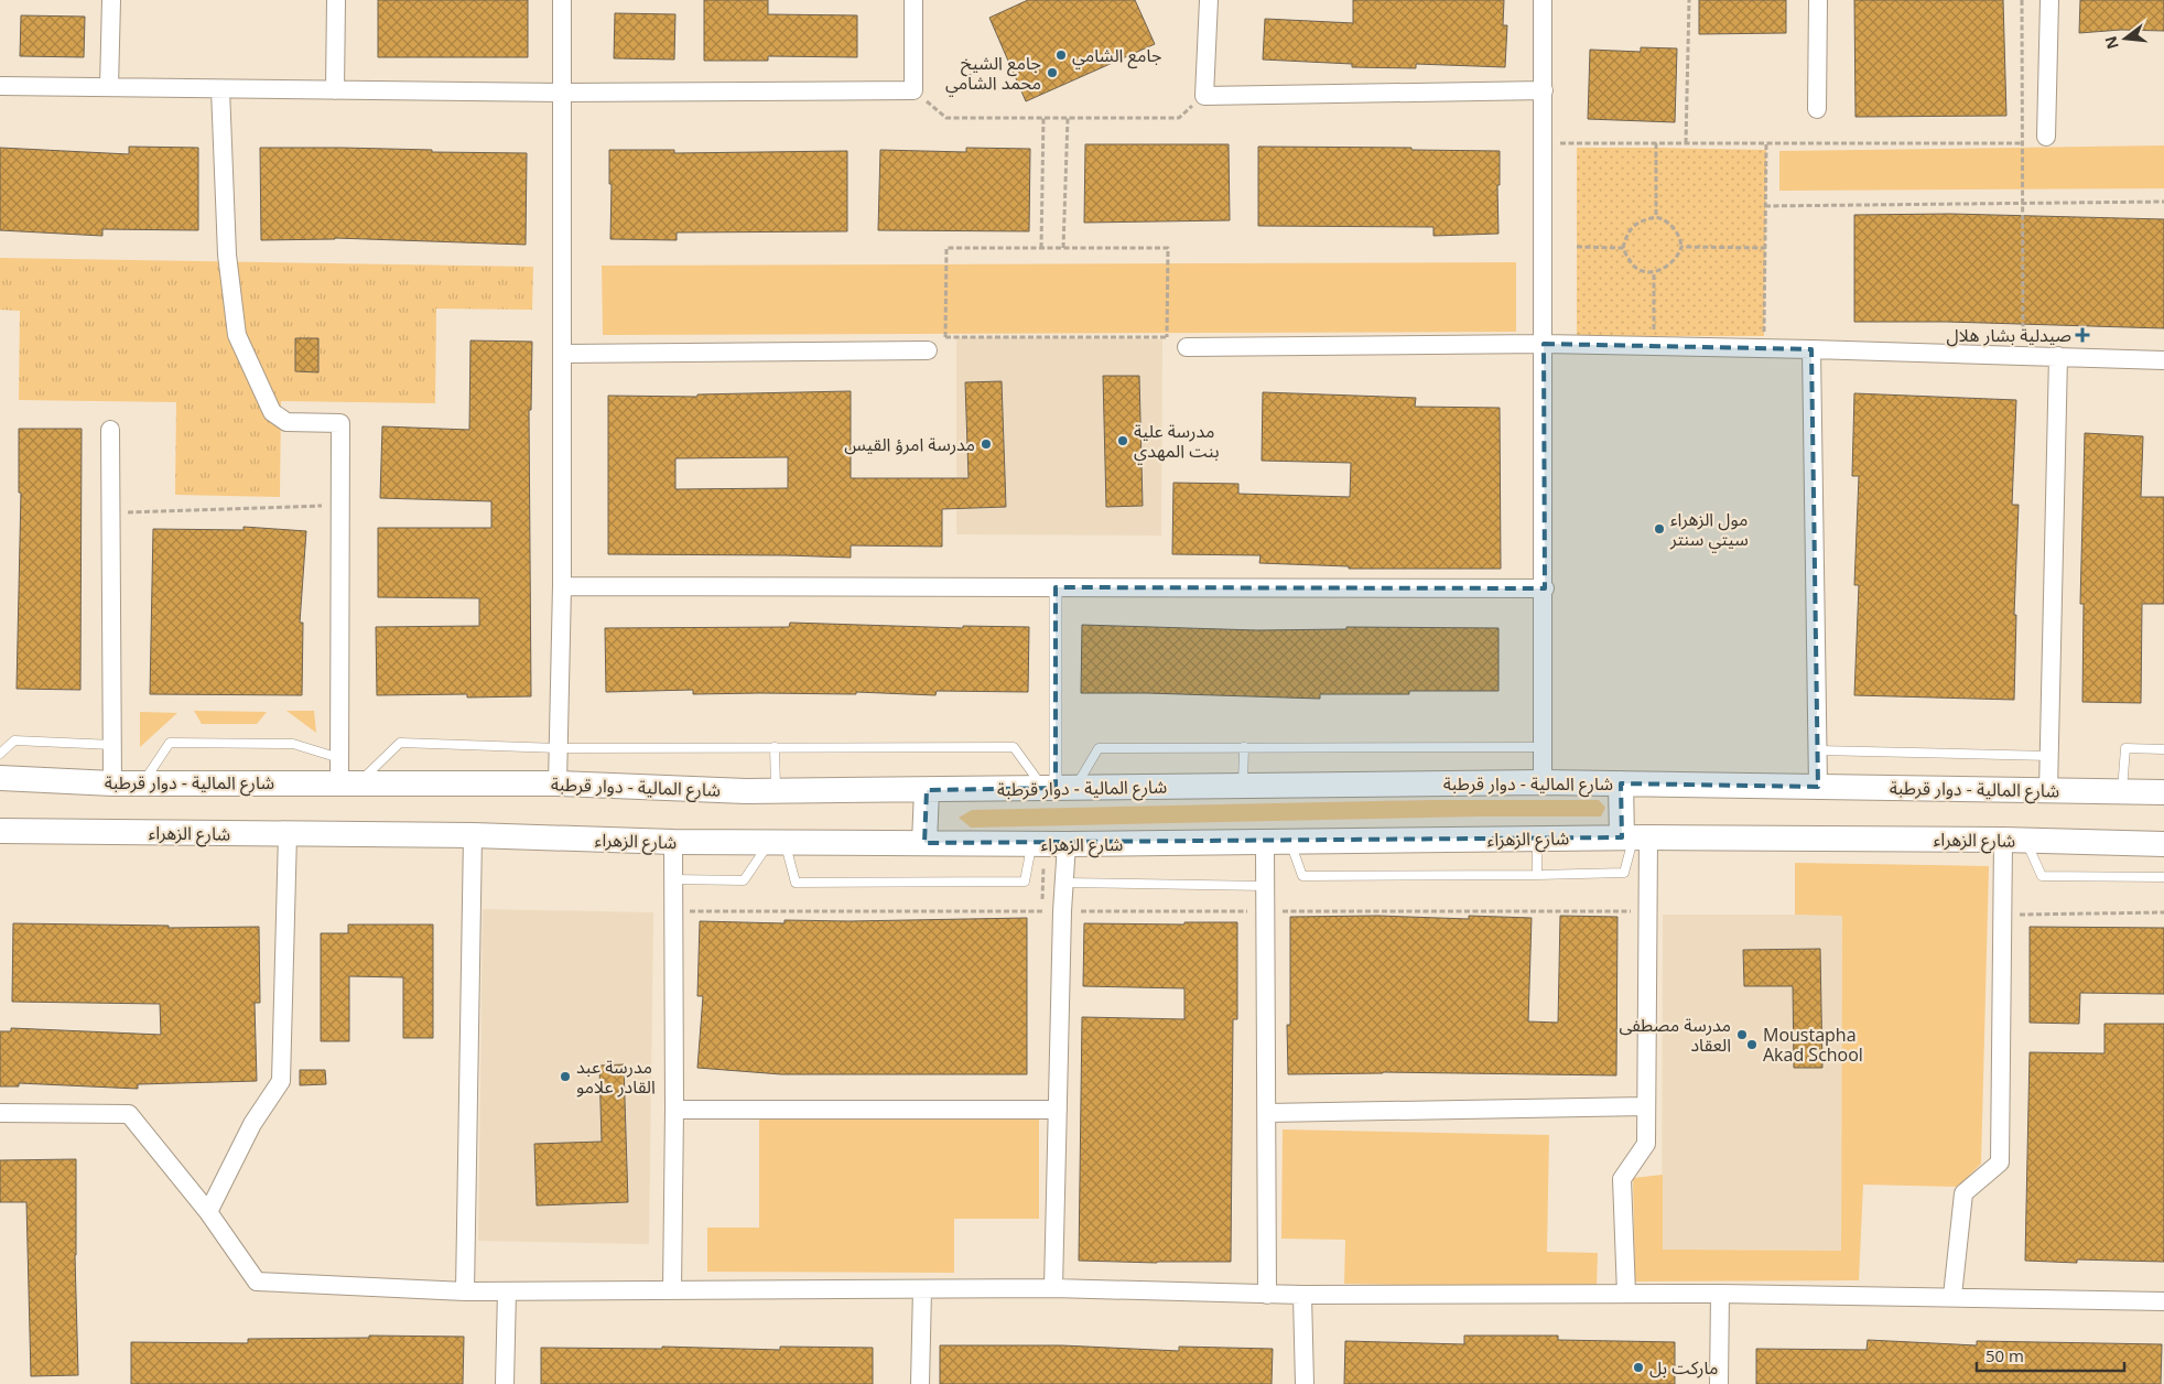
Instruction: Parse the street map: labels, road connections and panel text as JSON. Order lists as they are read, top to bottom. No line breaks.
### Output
{"streets":{"main road":["شارع المالية - دوار قرطبة","شارع الزهراء"]},"places":{"other":["جامع الشامي","جامع الشيخ محمد الشامي","مدرسة علية بنت المهدي","مدرسة امرؤ القيس","مول الزهراء سيتي سنتر","مدرسة مصطفى العقاد","Moustapha Akad School","مدرسة عبد القادر علامو","ماركت بل"],"health":["صيدلية بشار هلال"]},"scale_bar":"50 m","north":"left"}
